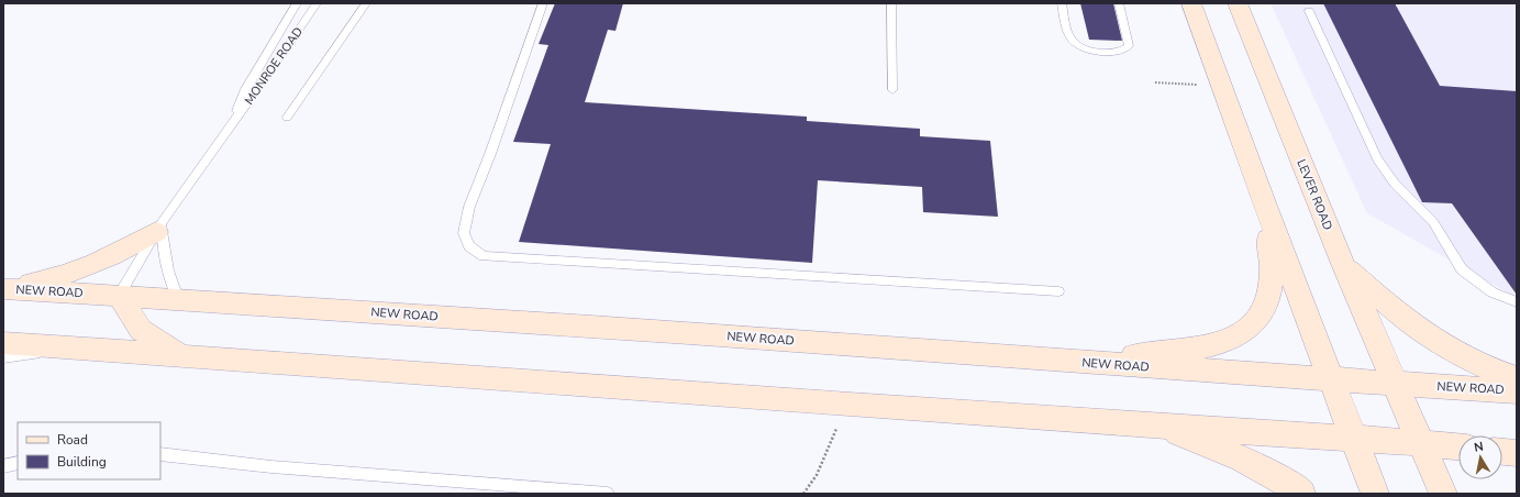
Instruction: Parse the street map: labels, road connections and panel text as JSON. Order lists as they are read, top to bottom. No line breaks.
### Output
{"streets":{"main road":["LEVER ROAD","NEW ROAD"],"lane":["MONROE ROAD"]},"crossings":[["MONROE ROAD","NEW ROAD"],["LEVER ROAD","NEW ROAD"]],"legend":["Road","Building"],"north":"top"}
